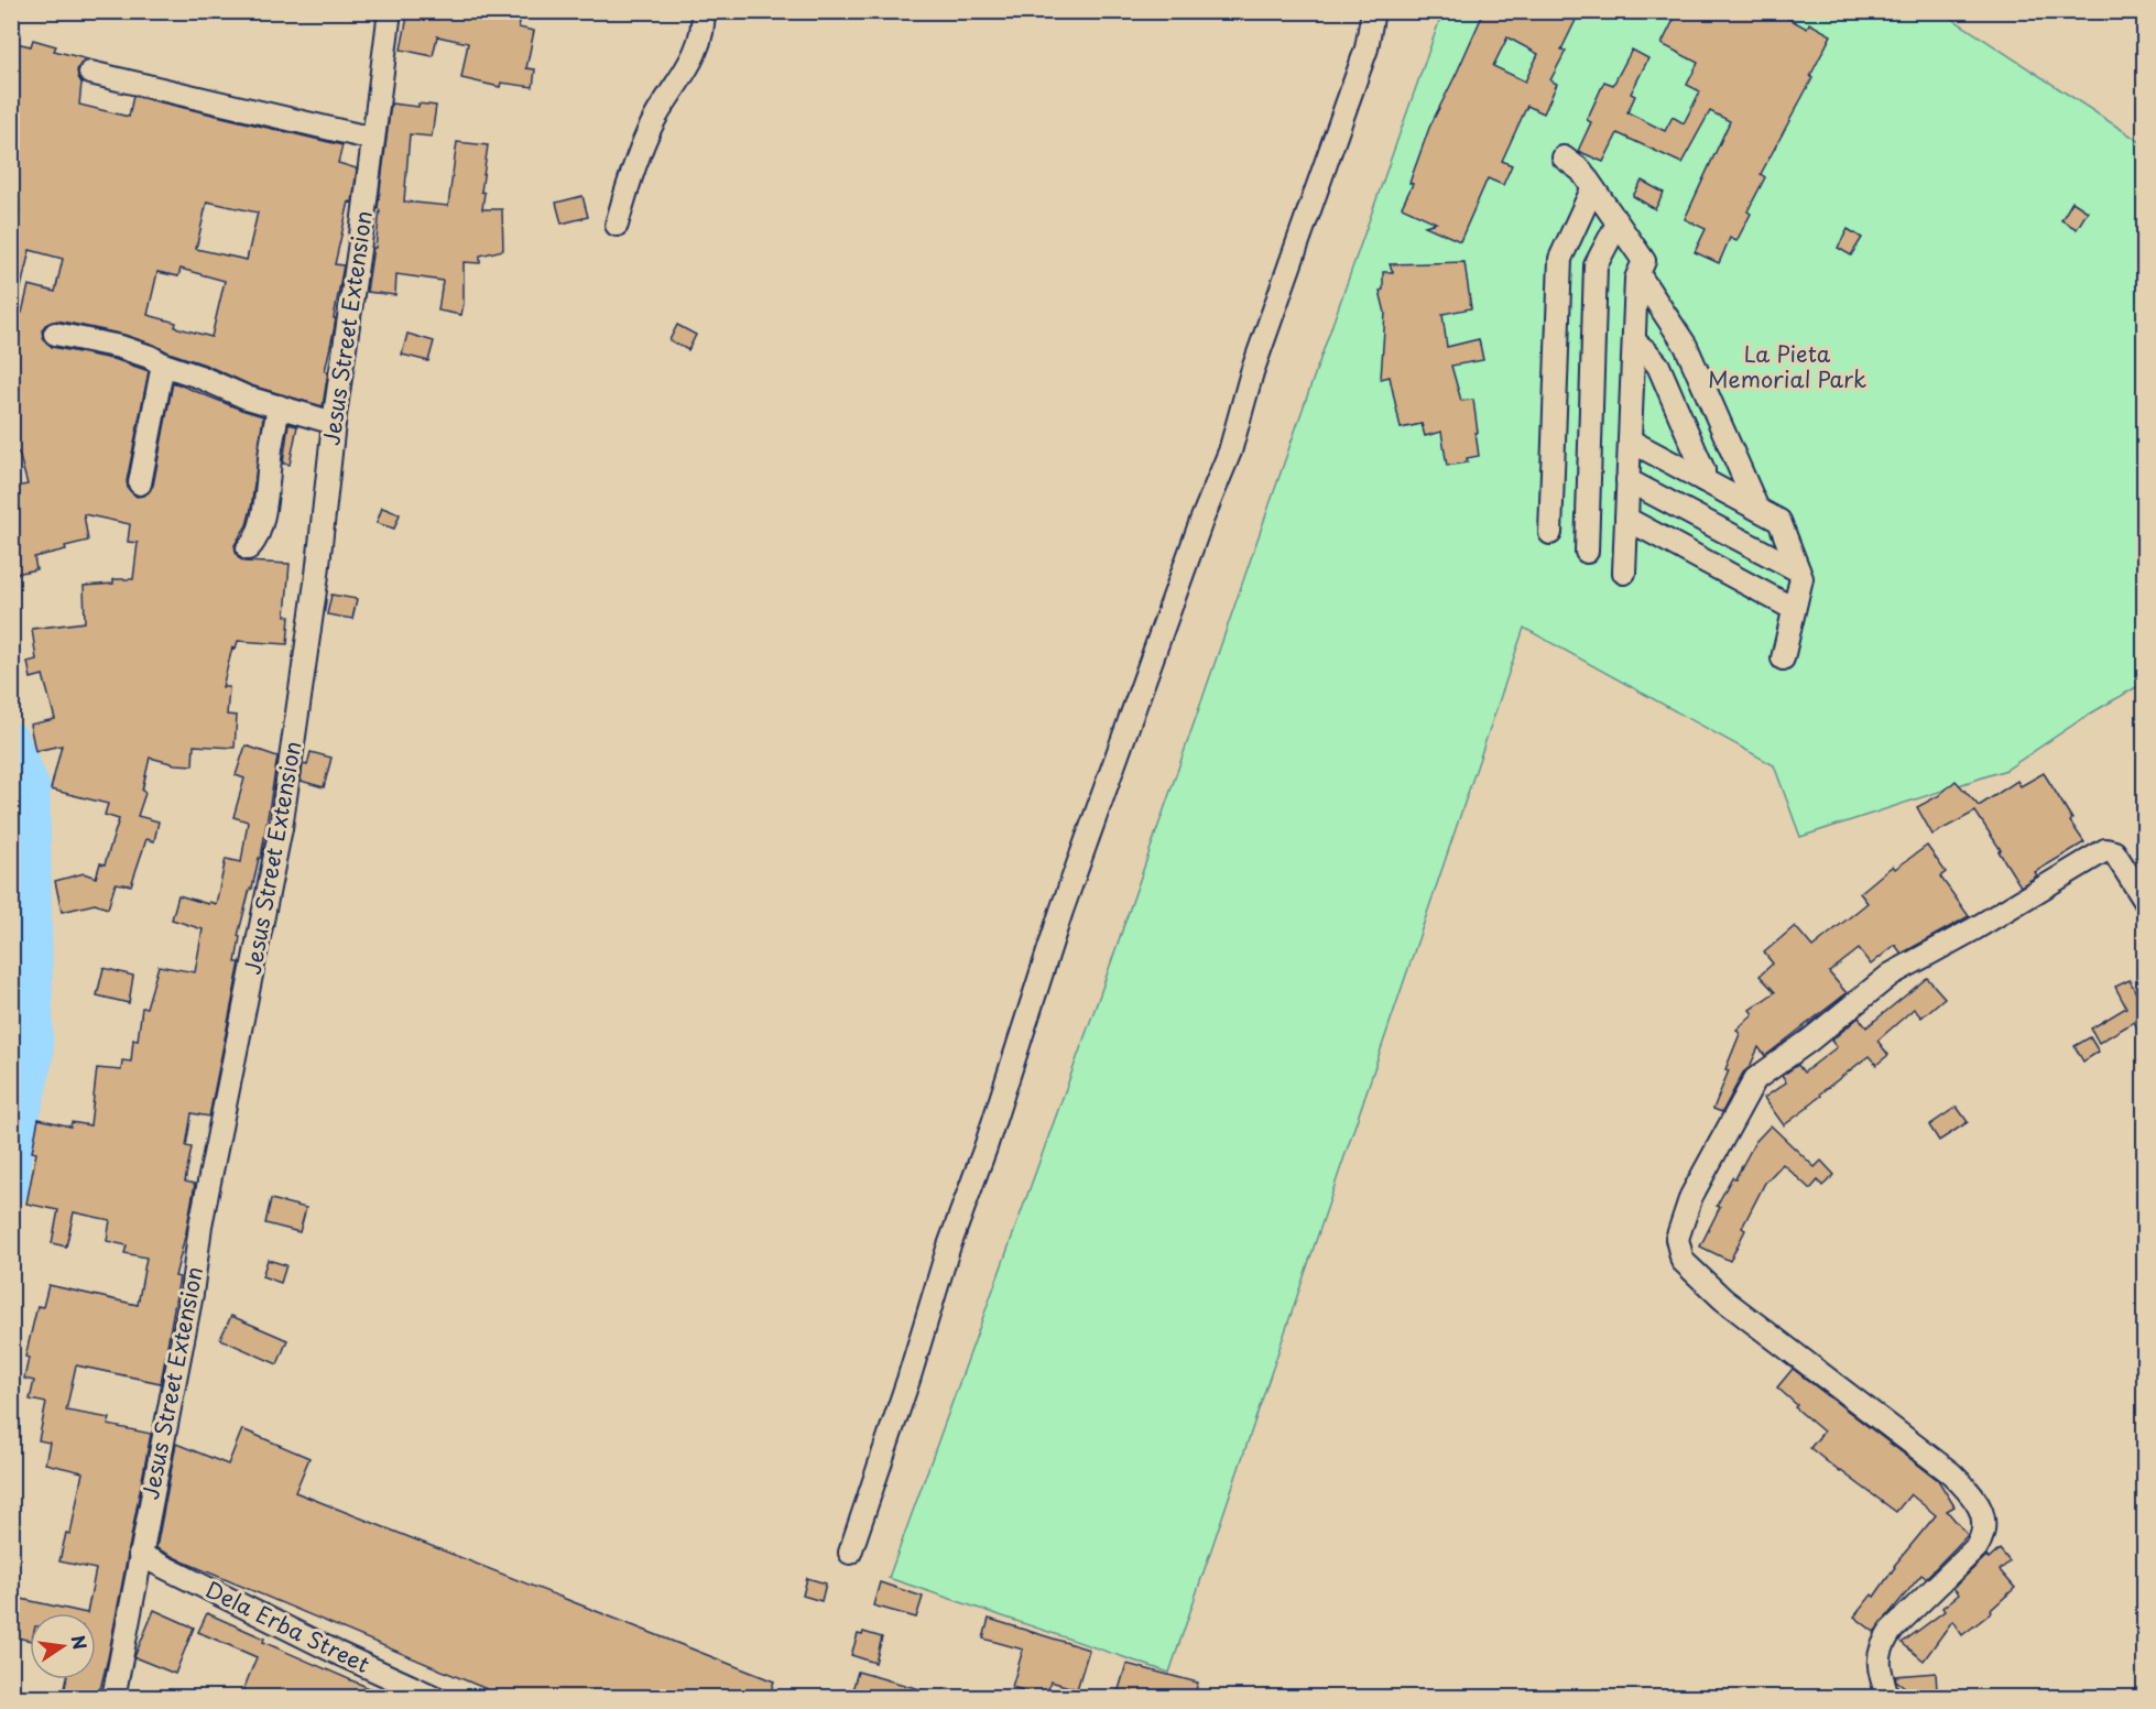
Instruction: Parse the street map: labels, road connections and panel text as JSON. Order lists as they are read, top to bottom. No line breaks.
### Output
{"streets":{"street":["Jesus Street Extension","Dela Erba Street"]},"crossings":[["Jesus Street Extension","Dela Erba Street"]],"parks":["La Pieta Memorial Park"],"north":"right"}
